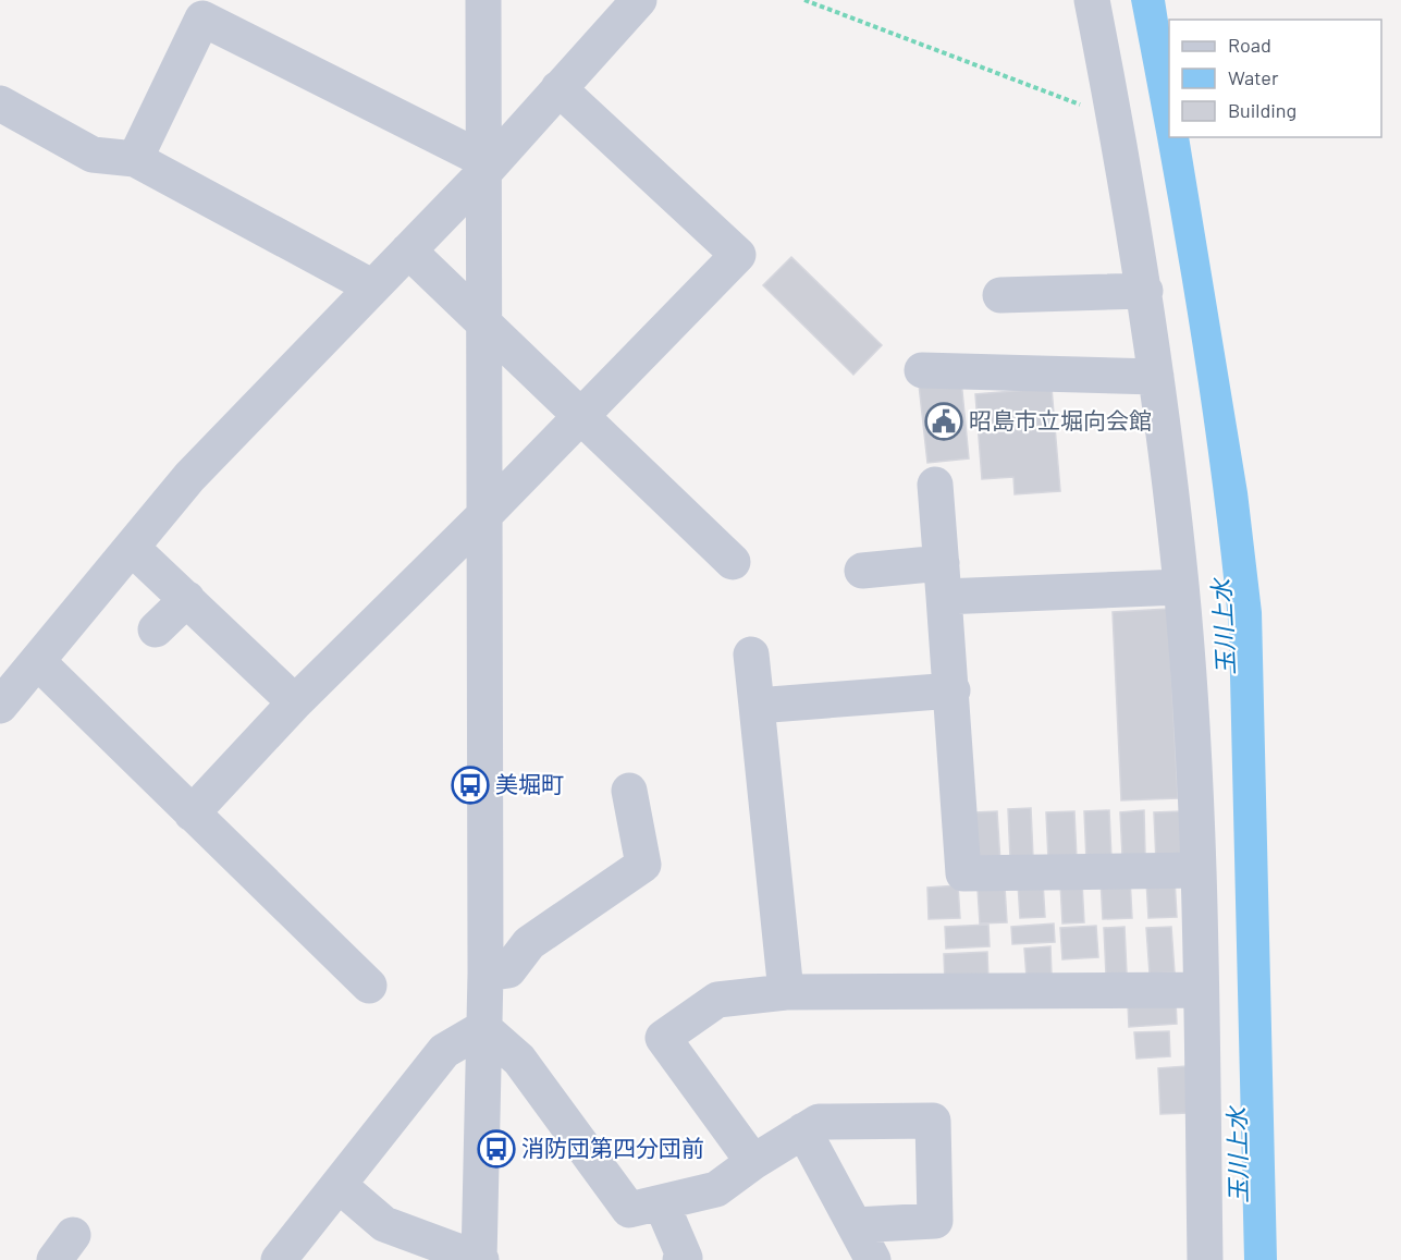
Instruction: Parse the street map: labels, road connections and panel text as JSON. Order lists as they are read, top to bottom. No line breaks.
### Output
{"water":["玉川上水"],"places":{"public building":["昭島市立堀向会館"],"bus stop":["美堀町","消防団第四分団前"]},"legend":["Road","Water","Building"]}
